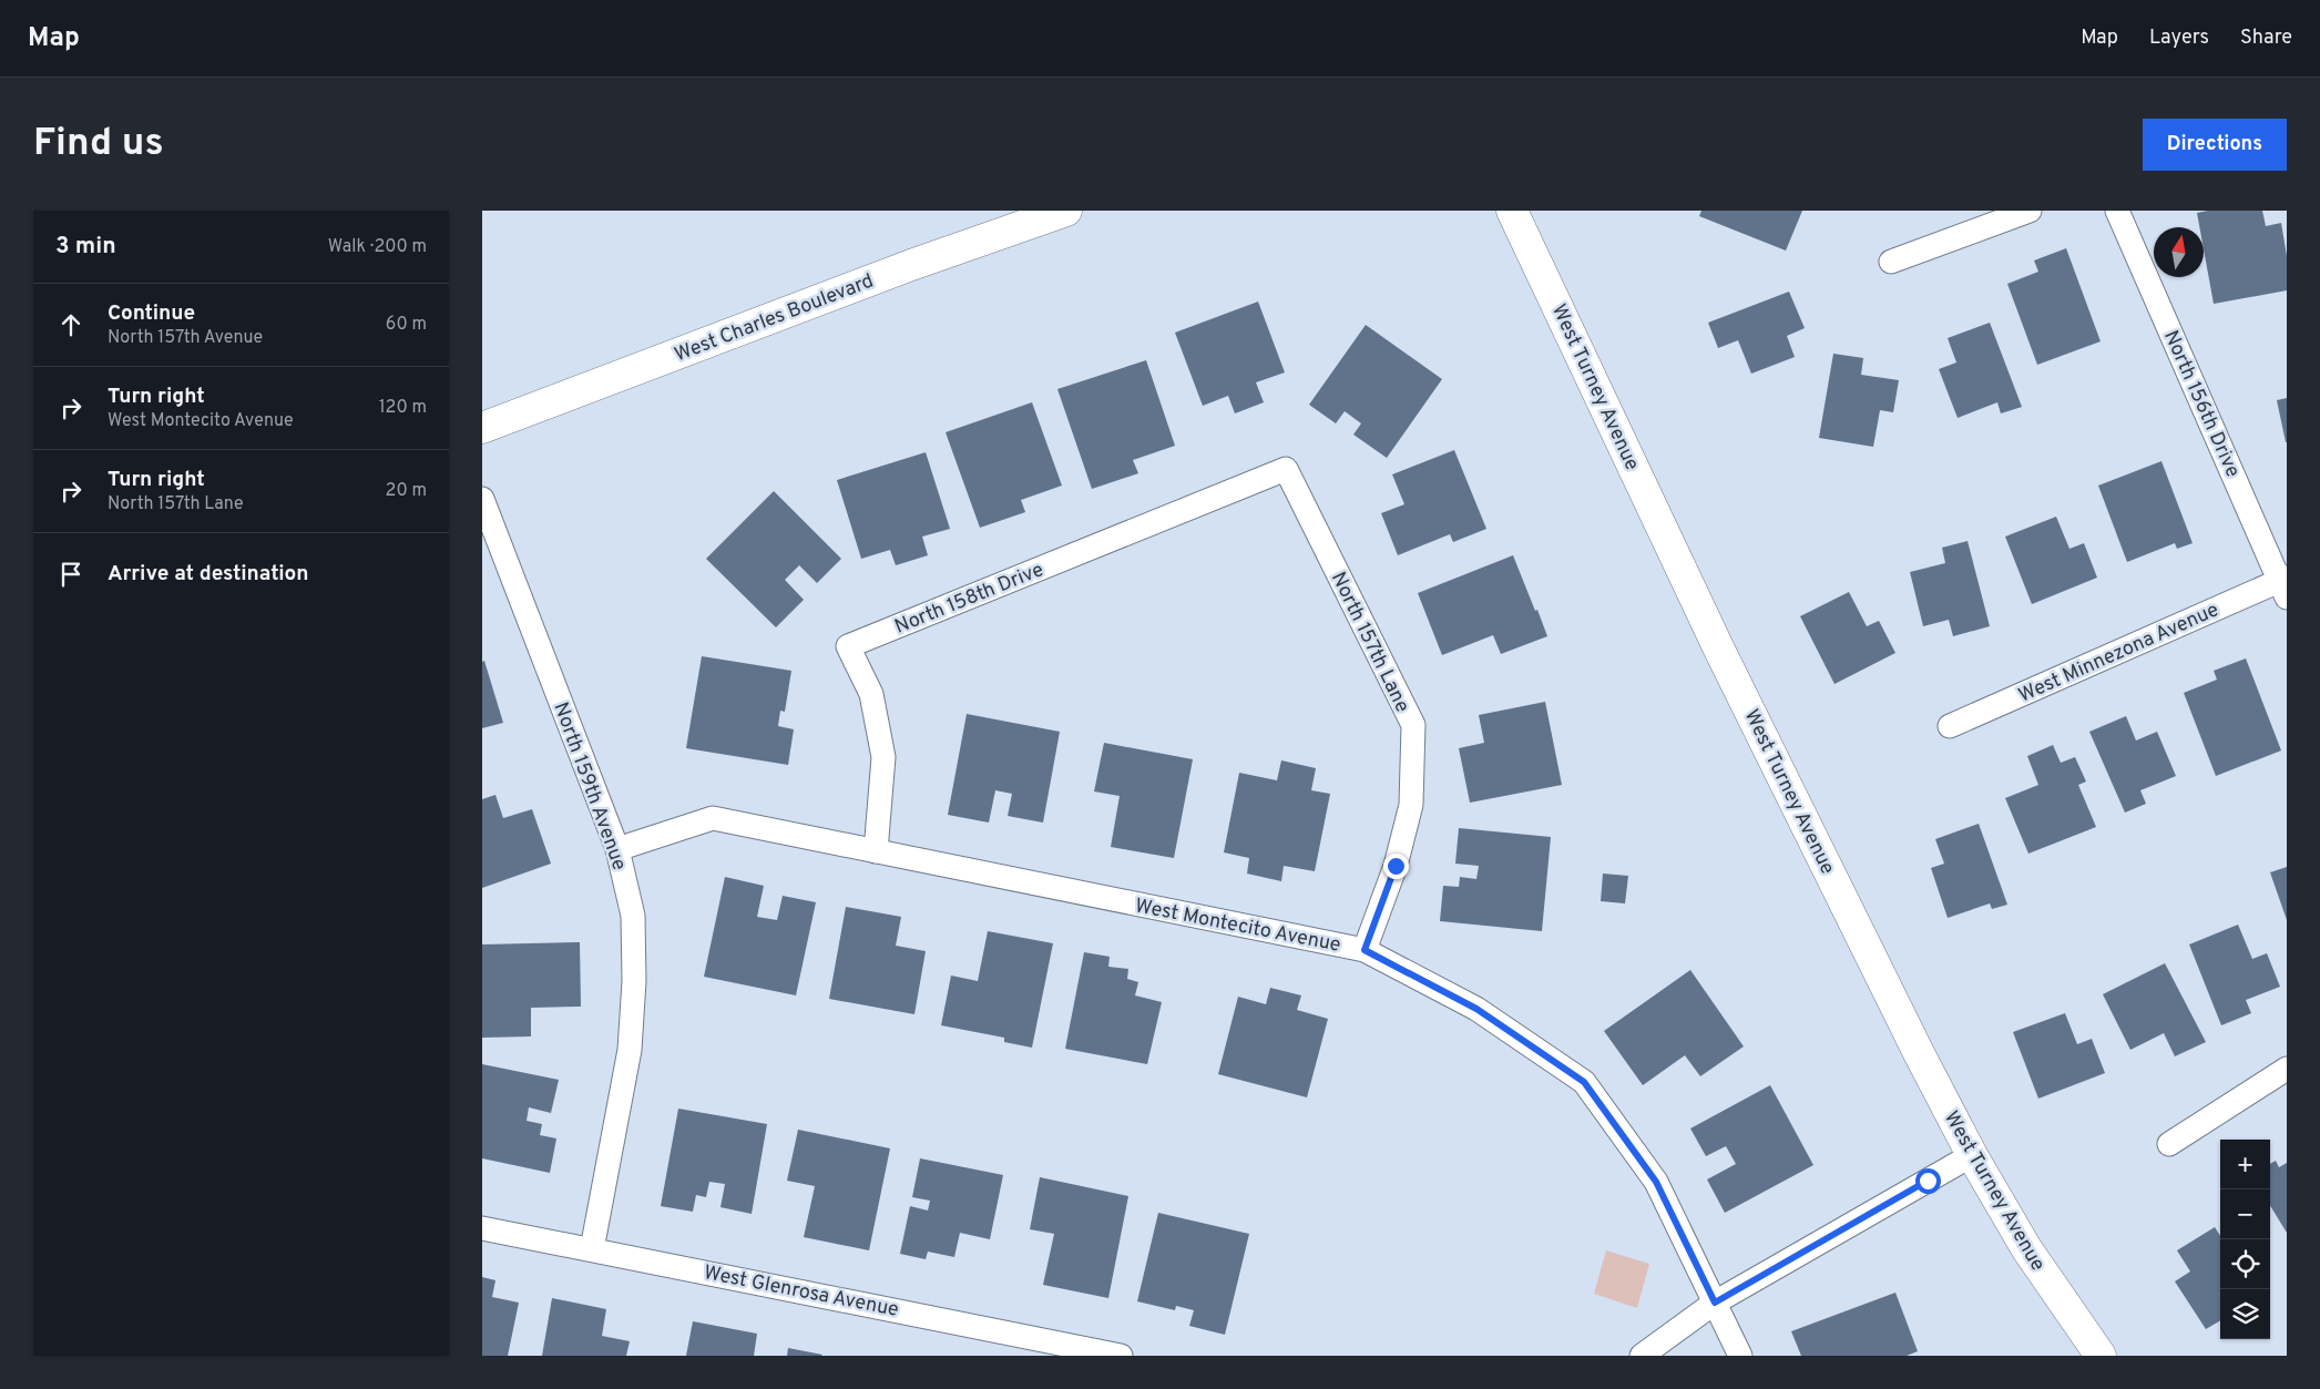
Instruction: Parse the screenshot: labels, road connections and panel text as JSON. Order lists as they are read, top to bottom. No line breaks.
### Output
{"streets":{"street":["West Charles Boulevard","West Turney Avenue","North 156th Drive","North 158th Drive","North 157th Lane","West Minnezona Avenue","North 159th Avenue","West Montecito Avenue","West Glenrosa Avenue"]},"crossings":[["North 156th Drive","West Minnezona Avenue"],["North 158th Drive","North 157th Lane"],["North 158th Drive","West Montecito Avenue"],["North 157th Lane","West Montecito Avenue"],["North 159th Avenue","West Montecito Avenue"],["North 159th Avenue","West Glenrosa Avenue"]],"north":"top","page":{"header":"Map","nav":["Map","Layers","Share"],"buttons":"Directions","title":"Find us","heading":["3 min","Walk · 200 m"],"list":[["Continue","North 157th Avenue","60 m"],["Turn right","West Montecito Avenue","120 m"],["Turn right","North 157th Lane","20 m"],"Arrive at destination"],"map_buttons":["+","−"]}}
